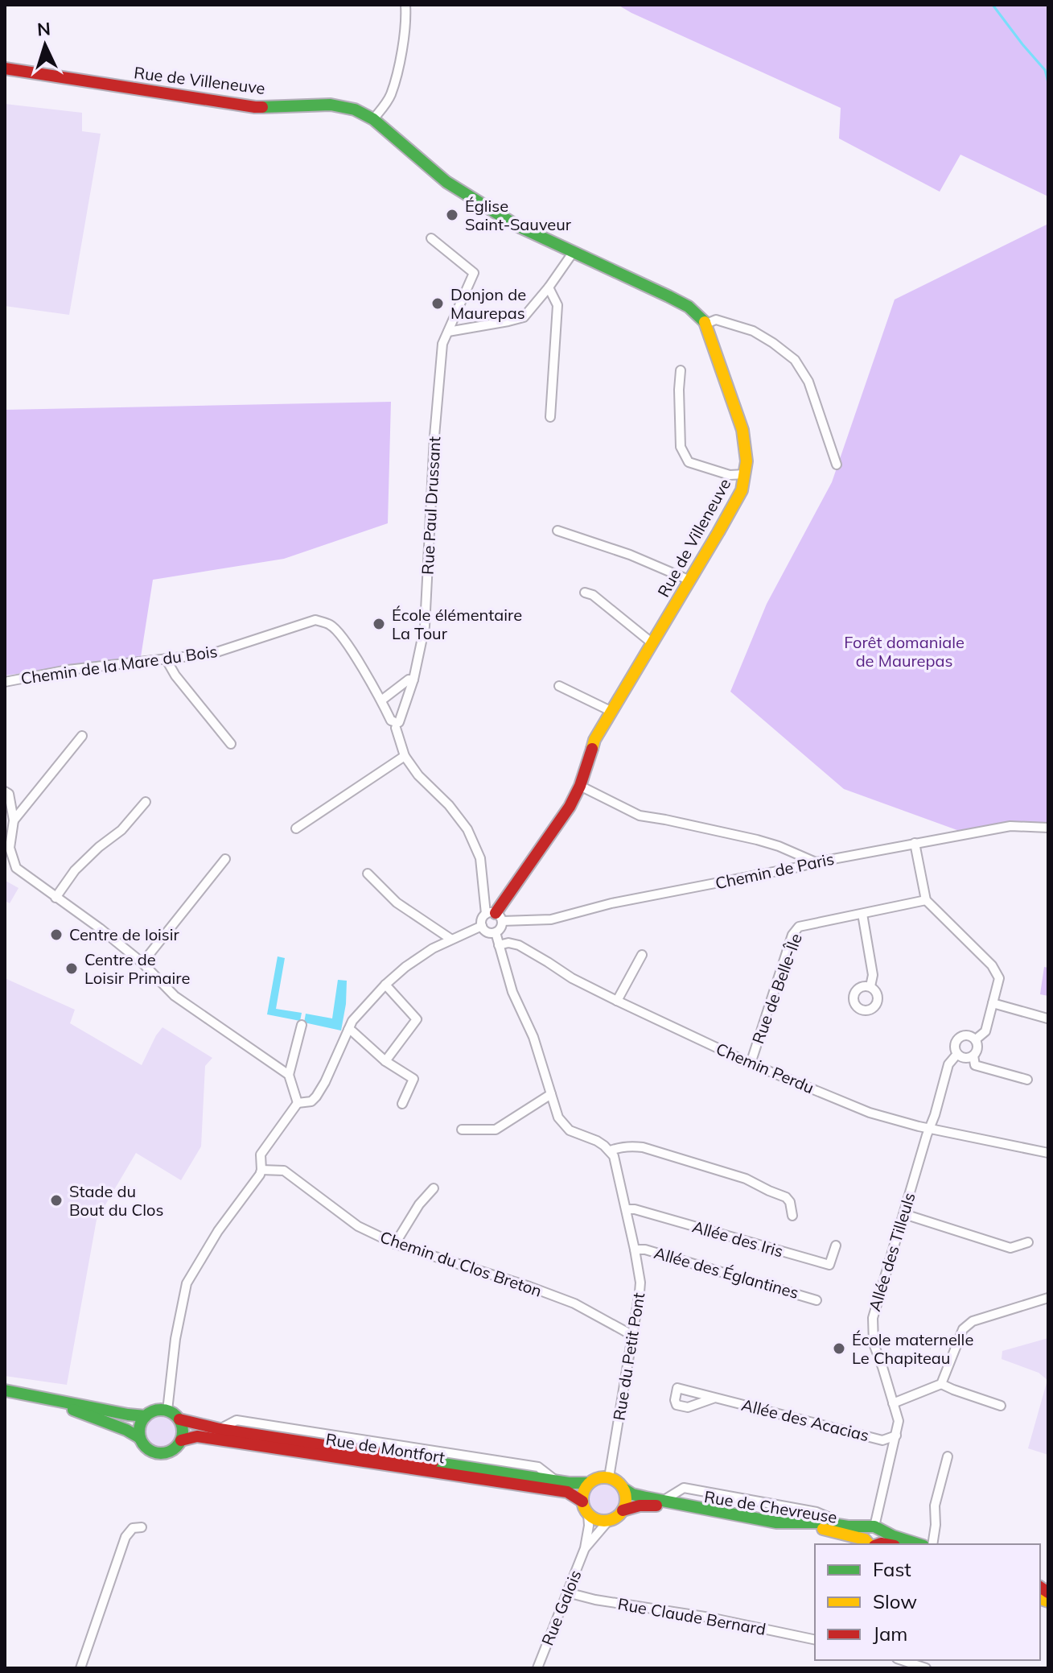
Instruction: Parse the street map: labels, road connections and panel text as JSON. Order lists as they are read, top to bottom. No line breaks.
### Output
{"streets":{"street":["Rue de Villeneuve","Rue Paul Drussant","Chemin de la Mare du Bois","Chemin de Paris","Rue de Belle-Île","Chemin Perdu","Allée des Iris","Allée des Tilleuls","Chemin du Clos Breton","Allée des Églantines","Rue du Petit Pont","Allée des Acacias","Rue de Montfort","Rue de Chevreuse","Rue Galois","Rue Claude Bernard"]},"crossings":[["Rue de Villeneuve","Chemin de Paris"],["Rue de Belle-Île","Chemin Perdu"],["Chemin Perdu","Allée des Tilleuls"],["Allée des Iris","Rue du Petit Pont"],["Allée des Tilleuls","Allée des Acacias"],["Allée des Tilleuls","Rue de Chevreuse"],["Chemin du Clos Breton","Rue du Petit Pont"],["Allée des Églantines","Rue du Petit Pont"],["Rue du Petit Pont","Rue de Montfort"],["Rue du Petit Pont","Rue de Chevreuse"],["Rue du Petit Pont","Rue Galois"],["Rue de Montfort","Rue de Chevreuse"],["Rue de Montfort","Rue Galois"],["Rue de Chevreuse","Rue Galois"],["Rue Galois","Rue Claude Bernard"]],"parks":["Forêt domaniale de Maurepas"],"places":["Église Saint-Sauveur","Donjon de Maurepas","École élémentaire La Tour","Centre de loisir","Centre de Loisir Primaire","Stade du Bout du Clos","École maternelle Le Chapiteau"],"legend":["Fast","Slow","Jam"],"north":"top"}
